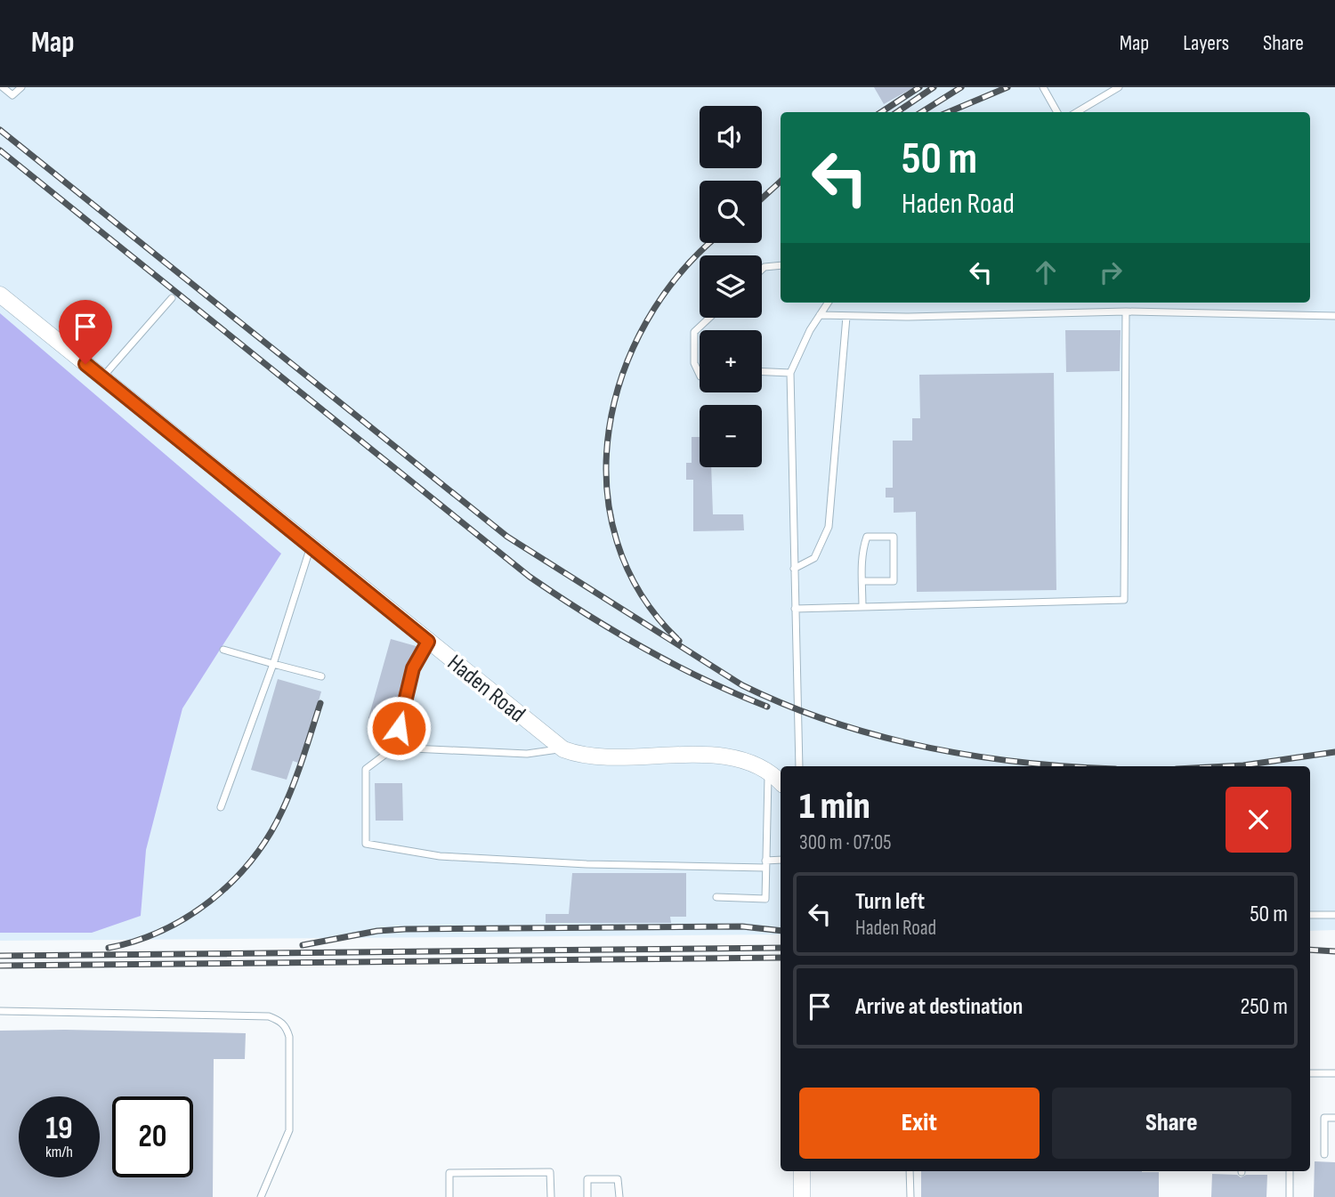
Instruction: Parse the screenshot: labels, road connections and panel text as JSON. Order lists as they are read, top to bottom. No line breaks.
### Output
{"streets":{"street":["Haden Road"]},"page":{"header":"Map","nav":["Map","Layers","Share"],"map_buttons":["+","−"],"turn":["50 m","Haden Road"],"heading":["1 min","300 m · 07:05"],"list":[{"name":"Turn left","note":"Haden Road","value":"50 m"},{"name":"Arrive at destination","value":"250 m"}],"buttons":["Exit","Share"],"speed":"19 km/h","limit":"20"}}
